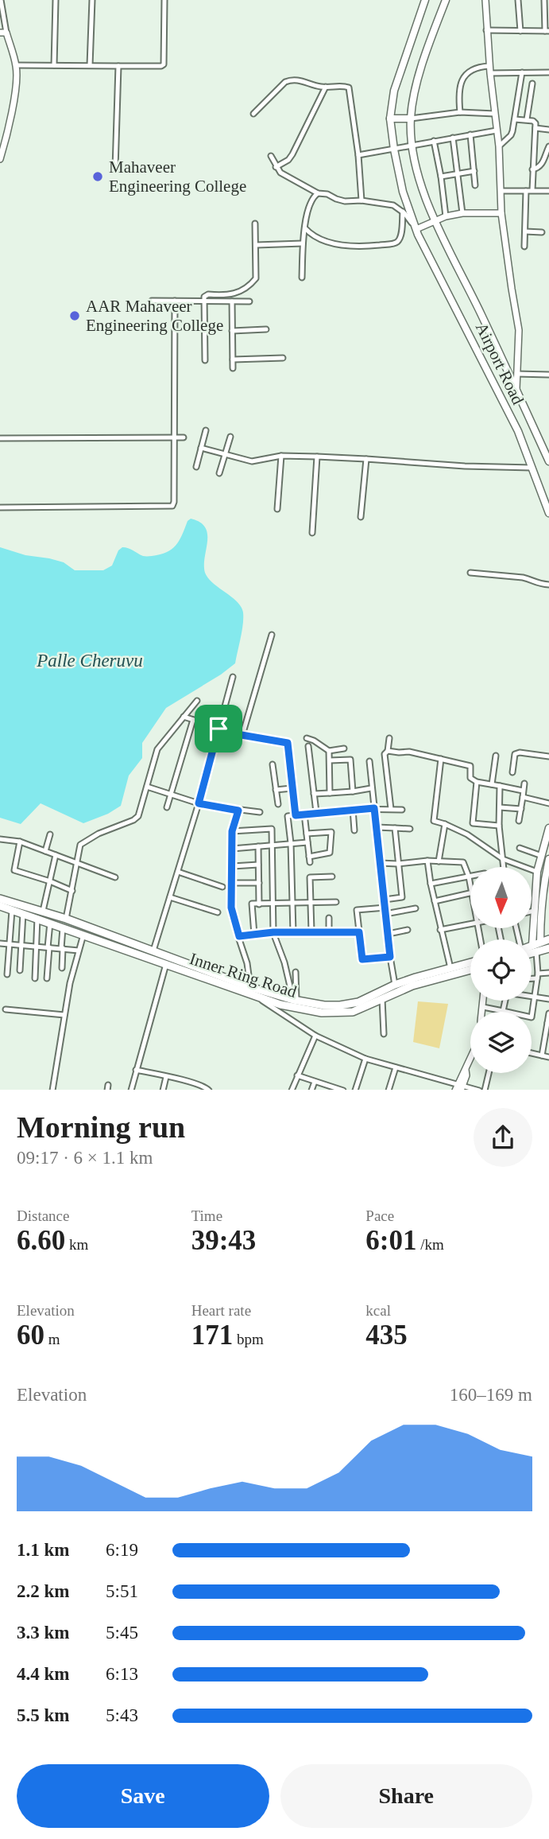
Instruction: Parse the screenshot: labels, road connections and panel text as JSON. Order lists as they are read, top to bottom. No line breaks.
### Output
{"streets":{"highway":["Inner Ring Road"],"main road":["Airport Road"]},"water":["Palle Cheruvu"],"places":["Mahaveer Engineering College","AAR Mahaveer Engineering College"],"north":"bottom","page":{"heading":["Morning run","09:17 · 6 × 1.1 km"],"stats":[["Distance","6.60 km"],["Time","39:43"],["Pace","6:01 /km"],["Elevation","60 m"],["Heart rate","171 bpm"],["kcal","435"]],"chart":["Elevation","160–169 m"],"list":[{"name":"1.1 km","note":"6:19"},{"name":"2.2 km","note":"5:51"},{"name":"3.3 km","note":"5:45"},{"name":"4.4 km","note":"6:13"},{"name":"5.5 km","note":"5:43"}],"buttons":["Save","Share"]}}
